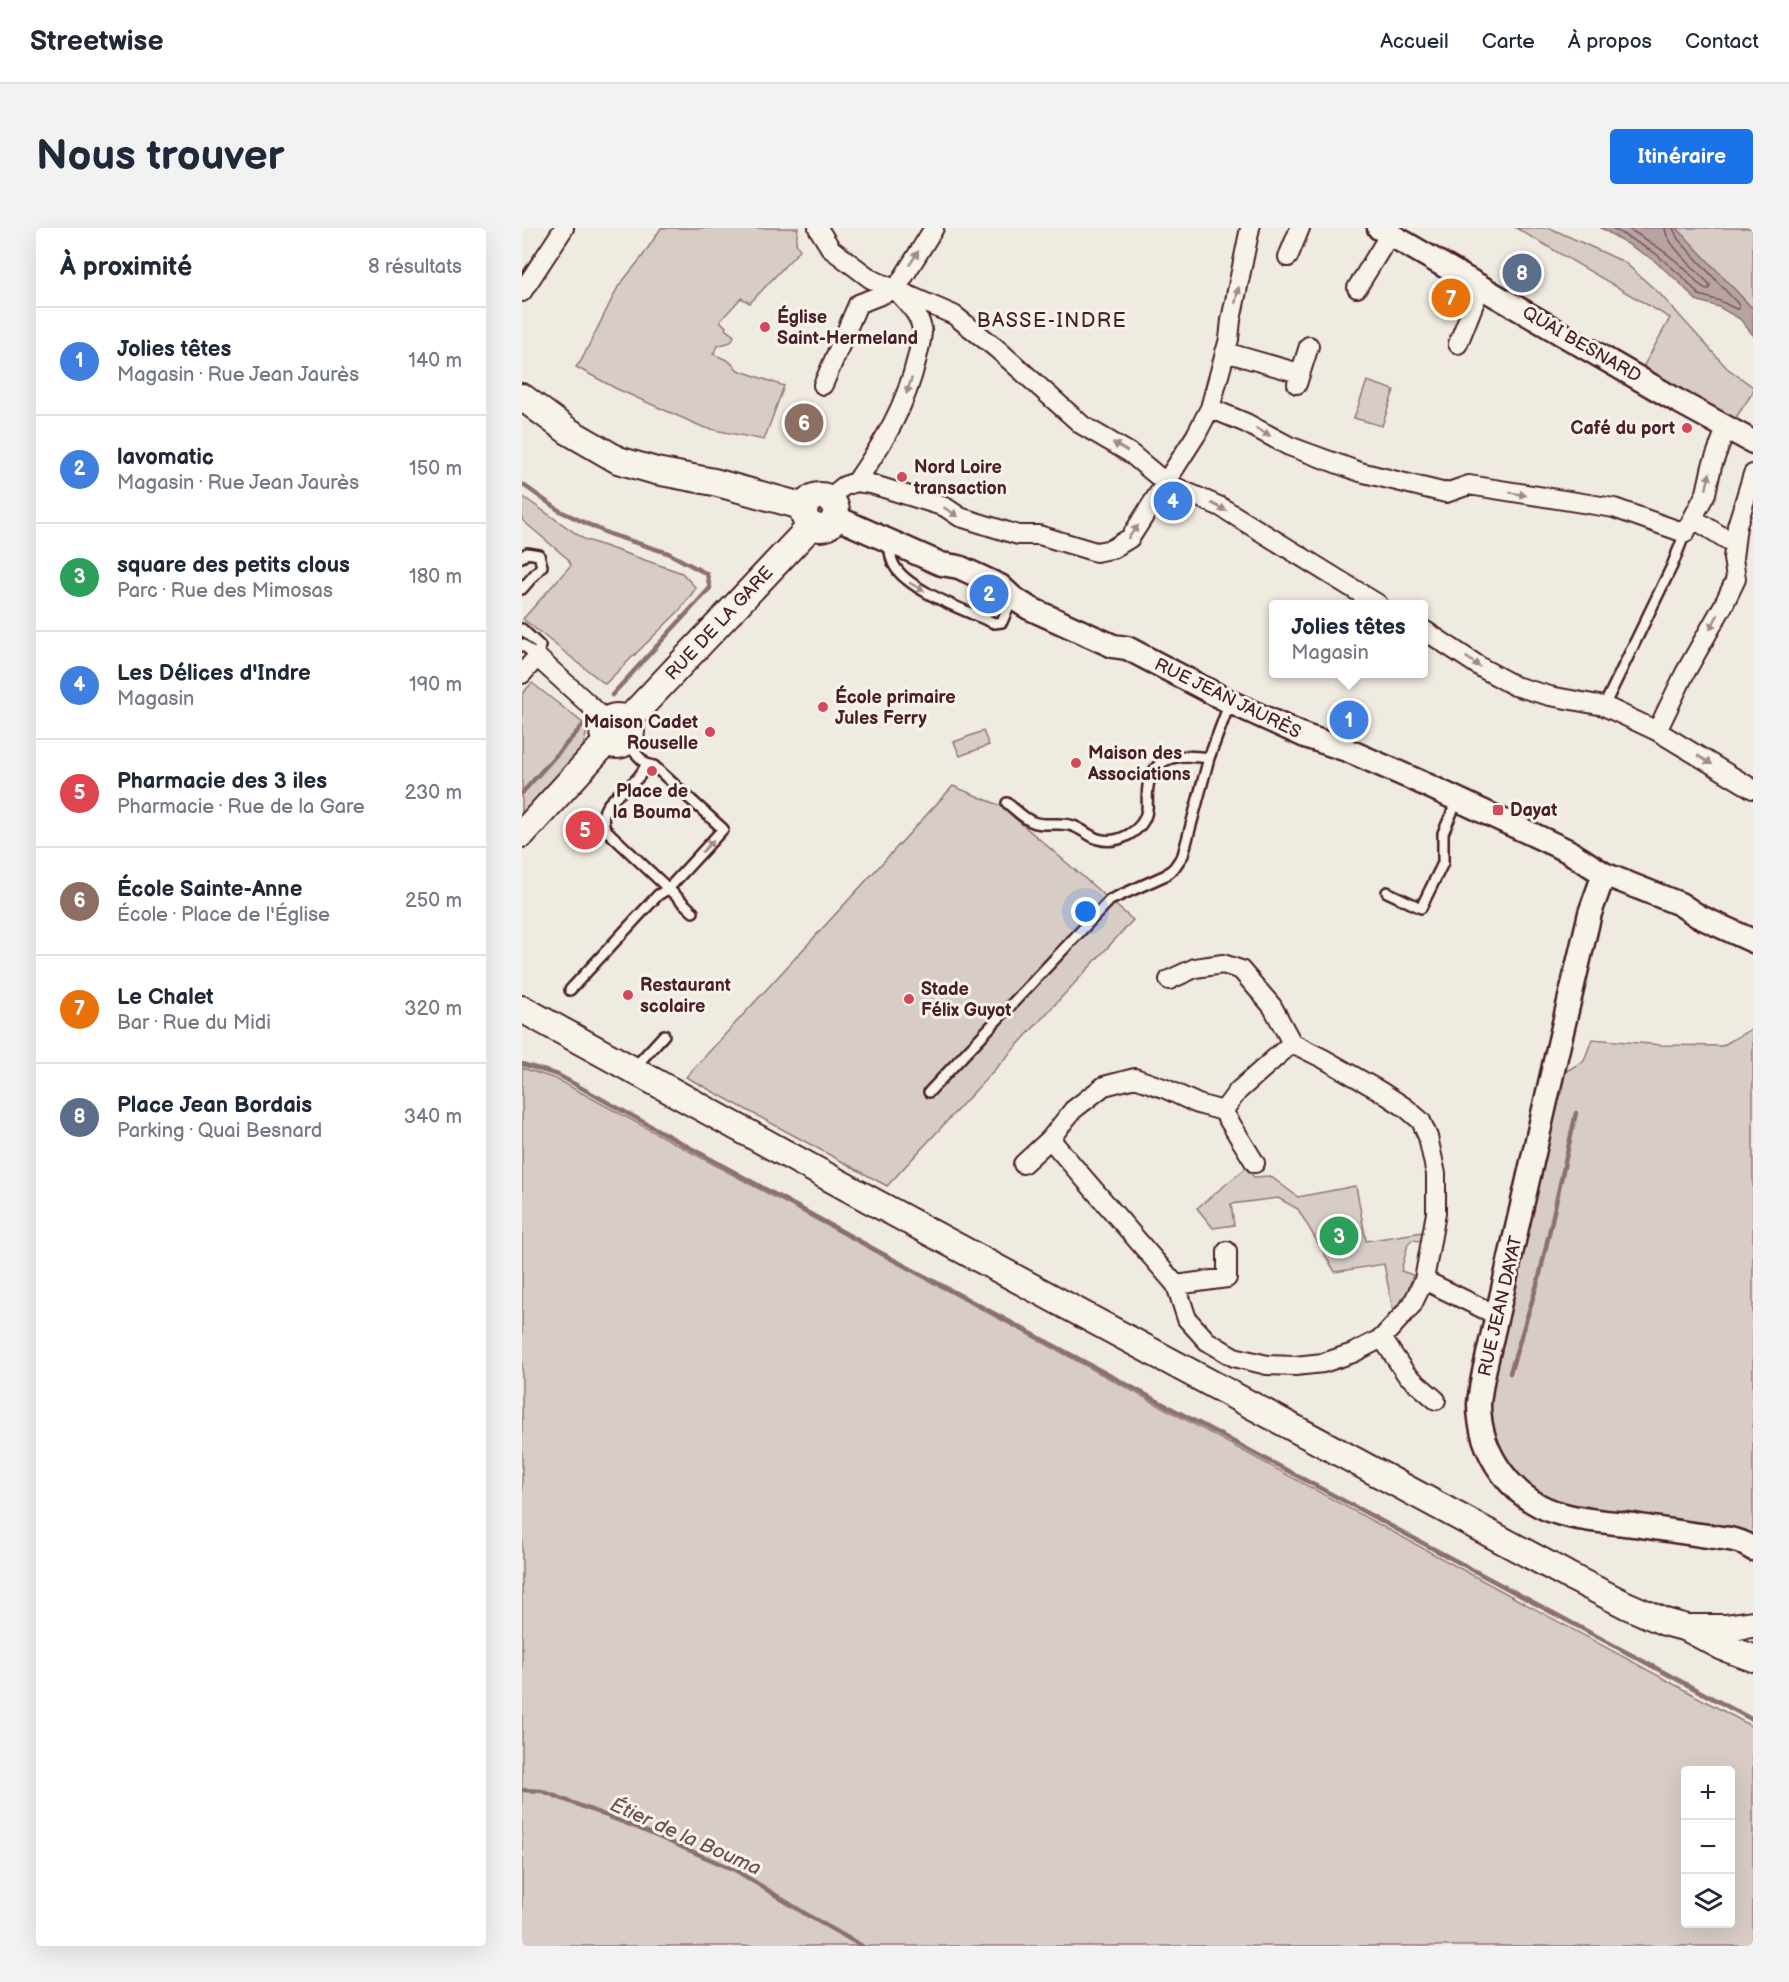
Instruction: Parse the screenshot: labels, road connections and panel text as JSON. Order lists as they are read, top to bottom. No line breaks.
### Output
{"streets":{"main road":["RUE DE LA GARE"],"street":["QUAI BESNARD","RUE JEAN JAURÈS","RUE JEAN DAYAT"]},"crossings":[["RUE DE LA GARE","RUE JEAN JAURÈS"],["RUE JEAN JAURÈS","RUE JEAN DAYAT"]],"districts":["BASSE-INDRE"],"water":["Étier de la Bouma"],"places":{"other":["Église Saint-Hermeland","Café du port","Nord Loire transaction","École primaire Jules Ferry","Maison Cadet Rouselle","Maison des Associations","Place de la Bouma","Restaurant scolaire","Stade Félix Guyot"],"transit":["Dayat"]},"page":{"header":"Streetwise","nav":["Accueil","Carte","À propos","Contact"],"buttons":"Itinéraire","title":"Nous trouver","heading":["À proximité","8 résultats"],"pins":["8","7","6","4","2","1","5","3"],"list":[{"mark":"1","name":"Jolies têtes","note":"Magasin · Rue Jean Jaurès","value":"140 m"},{"mark":"2","name":"lavomatic","note":"Magasin · Rue Jean Jaurès","value":"150 m"},{"mark":"3","name":"square des petits clous","note":"Parc · Rue des Mimosas","value":"180 m"},{"mark":"4","name":"Les Délices d'Indre","note":"Magasin","value":"190 m"},{"mark":"5","name":"Pharmacie des 3 iles","note":"Pharmacie · Rue de la Gare","value":"230 m"},{"mark":"6","name":"École Sainte-Anne","note":"École · Place de l'Église","value":"250 m"},{"mark":"7","name":"Le Chalet","note":"Bar · Rue du Midi","value":"320 m"},{"mark":"8","name":"Place Jean Bordais","note":"Parking · Quai Besnard","value":"340 m"}],"popup":["Jolies têtes","Magasin"],"map_buttons":["+","−"]}}
